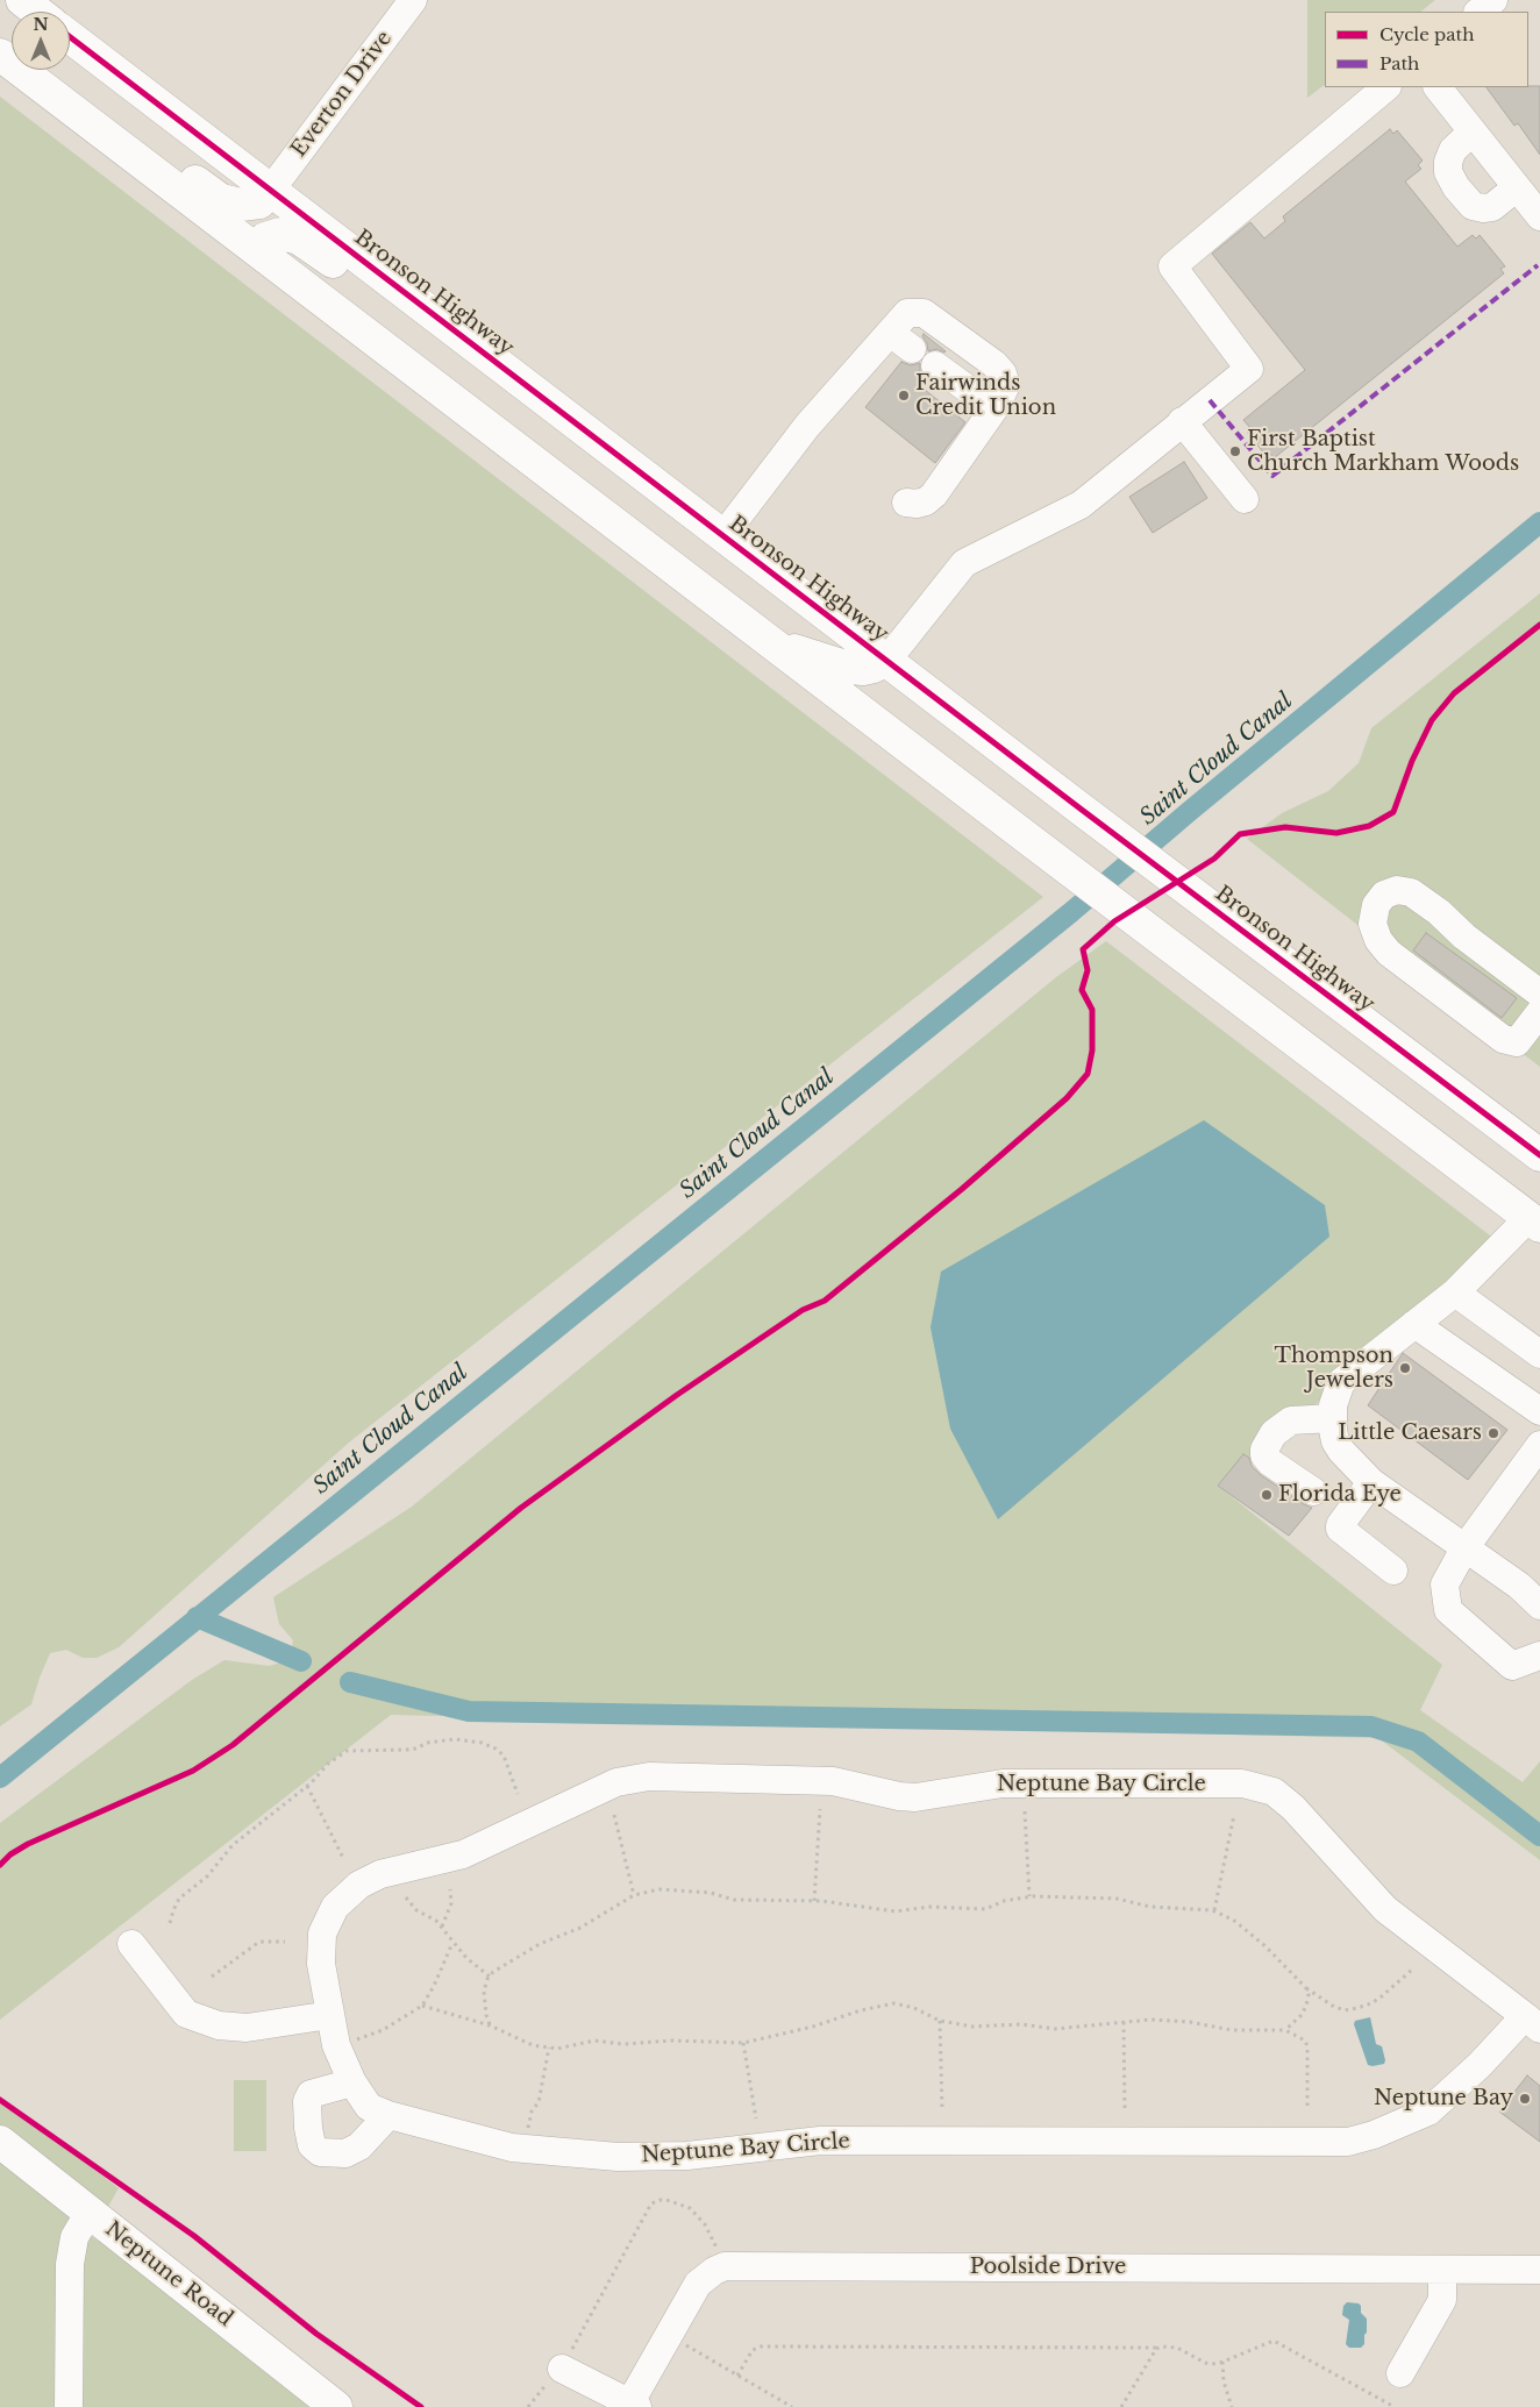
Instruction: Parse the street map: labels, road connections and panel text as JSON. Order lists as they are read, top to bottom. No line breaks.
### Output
{"streets":{"main road":["Bronson Highway","Neptune Road"],"street":["Everton Drive","Neptune Bay Circle","Poolside Drive"]},"crossings":[["Everton Drive","Bronson Highway"]],"water":["Saint Cloud Canal"],"places":["Fairwinds Credit Union","First Baptist Church Markham Woods","Thompson Jewelers","Little Caesars","Florida Eye","Neptune Bay"],"legend":["Cycle path","Path"],"north":"top"}
